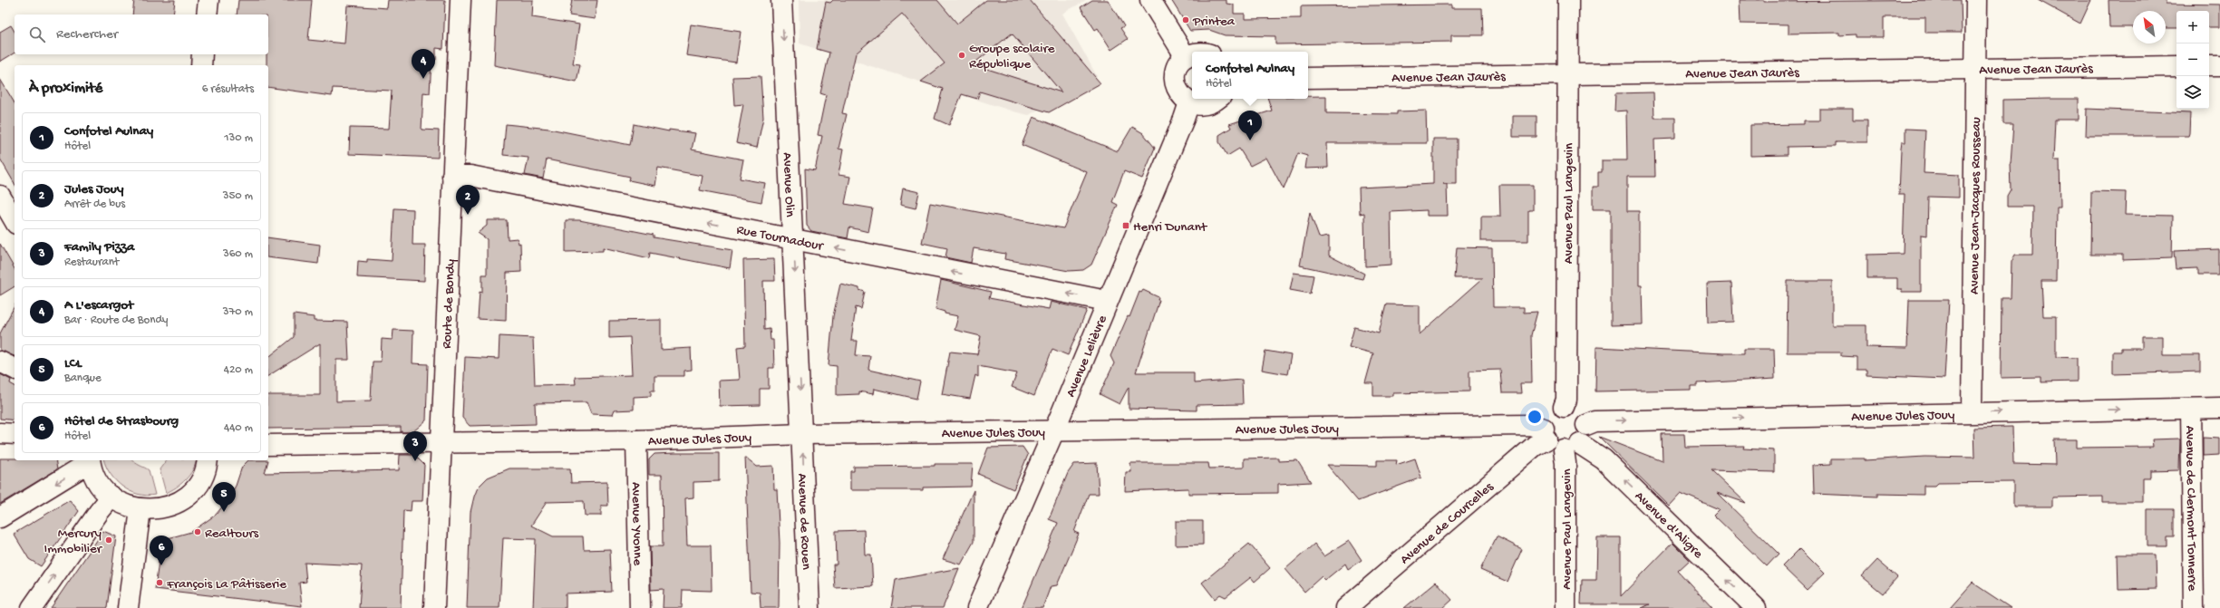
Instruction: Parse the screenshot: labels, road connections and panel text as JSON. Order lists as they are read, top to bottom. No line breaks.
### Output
{"streets":{"street":["Avenue Jean Jaurès","Avenue Olin","Avenue Paul Langevin","Avenue Jean-Jacques Rousseau","Rue Tournadour","Route de Bondy","Avenue Lelièvre","Avenue Jules Jouy","Avenue de Clermont Tonnerre","Avenue de Rouen","Avenue de Courcelles","Avenue Yvonne","Avenue d'Aligre"]},"crossings":[["Avenue Jean Jaurès","Avenue Paul Langevin"],["Avenue Jean Jaurès","Avenue Jean-Jacques Rousseau"],["Avenue Olin","Rue Tournadour"],["Avenue Olin","Avenue Jules Jouy"],["Avenue Olin","Avenue de Rouen"],["Avenue Paul Langevin","Avenue Jules Jouy"],["Avenue Paul Langevin","Avenue de Courcelles"],["Avenue Paul Langevin","Avenue d'Aligre"],["Avenue Jean-Jacques Rousseau","Avenue Jules Jouy"],["Rue Tournadour","Route de Bondy"],["Rue Tournadour","Avenue Lelièvre"],["Route de Bondy","Avenue Jules Jouy"],["Avenue Lelièvre","Avenue Jules Jouy"],["Avenue Jules Jouy","Avenue de Clermont Tonnerre"],["Avenue Jules Jouy","Avenue de Rouen"],["Avenue Jules Jouy","Avenue de Courcelles"],["Avenue Jules Jouy","Avenue Yvonne"],["Avenue Jules Jouy","Avenue d'Aligre"],["Avenue de Courcelles","Avenue d'Aligre"]],"one_way":["Avenue Olin","Rue Tournadour","Avenue de Rouen","Avenue d'Aligre"],"places":{"other":["Printea","Groupe scolaire République","Realtours","Mercury Immobilier","François La Pâtisserie"],"transit":["Henri Dunant"]},"north":"top left","page":{"map_buttons":["+","−"],"search":"Rechercher","pins":["4","1","2","3","5","6"],"popup":["Confotel Aulnay","Hôtel"],"heading":["À proximité","6 résultats"],"list":[{"mark":"1","name":"Confotel Aulnay","note":"Hôtel","value":"130 m"},{"mark":"2","name":"Jules Jouy","note":"Arrêt de bus","value":"350 m"},{"mark":"3","name":"Family Pizza","note":"Restaurant","value":"360 m"},{"mark":"4","name":"A L'escargot","note":"Bar · Route de Bondy","value":"370 m"},{"mark":"5","name":"LCL","note":"Banque","value":"420 m"},{"mark":"6","name":"Hôtel de Strasbourg","note":"Hôtel","value":"440 m"}]}}
